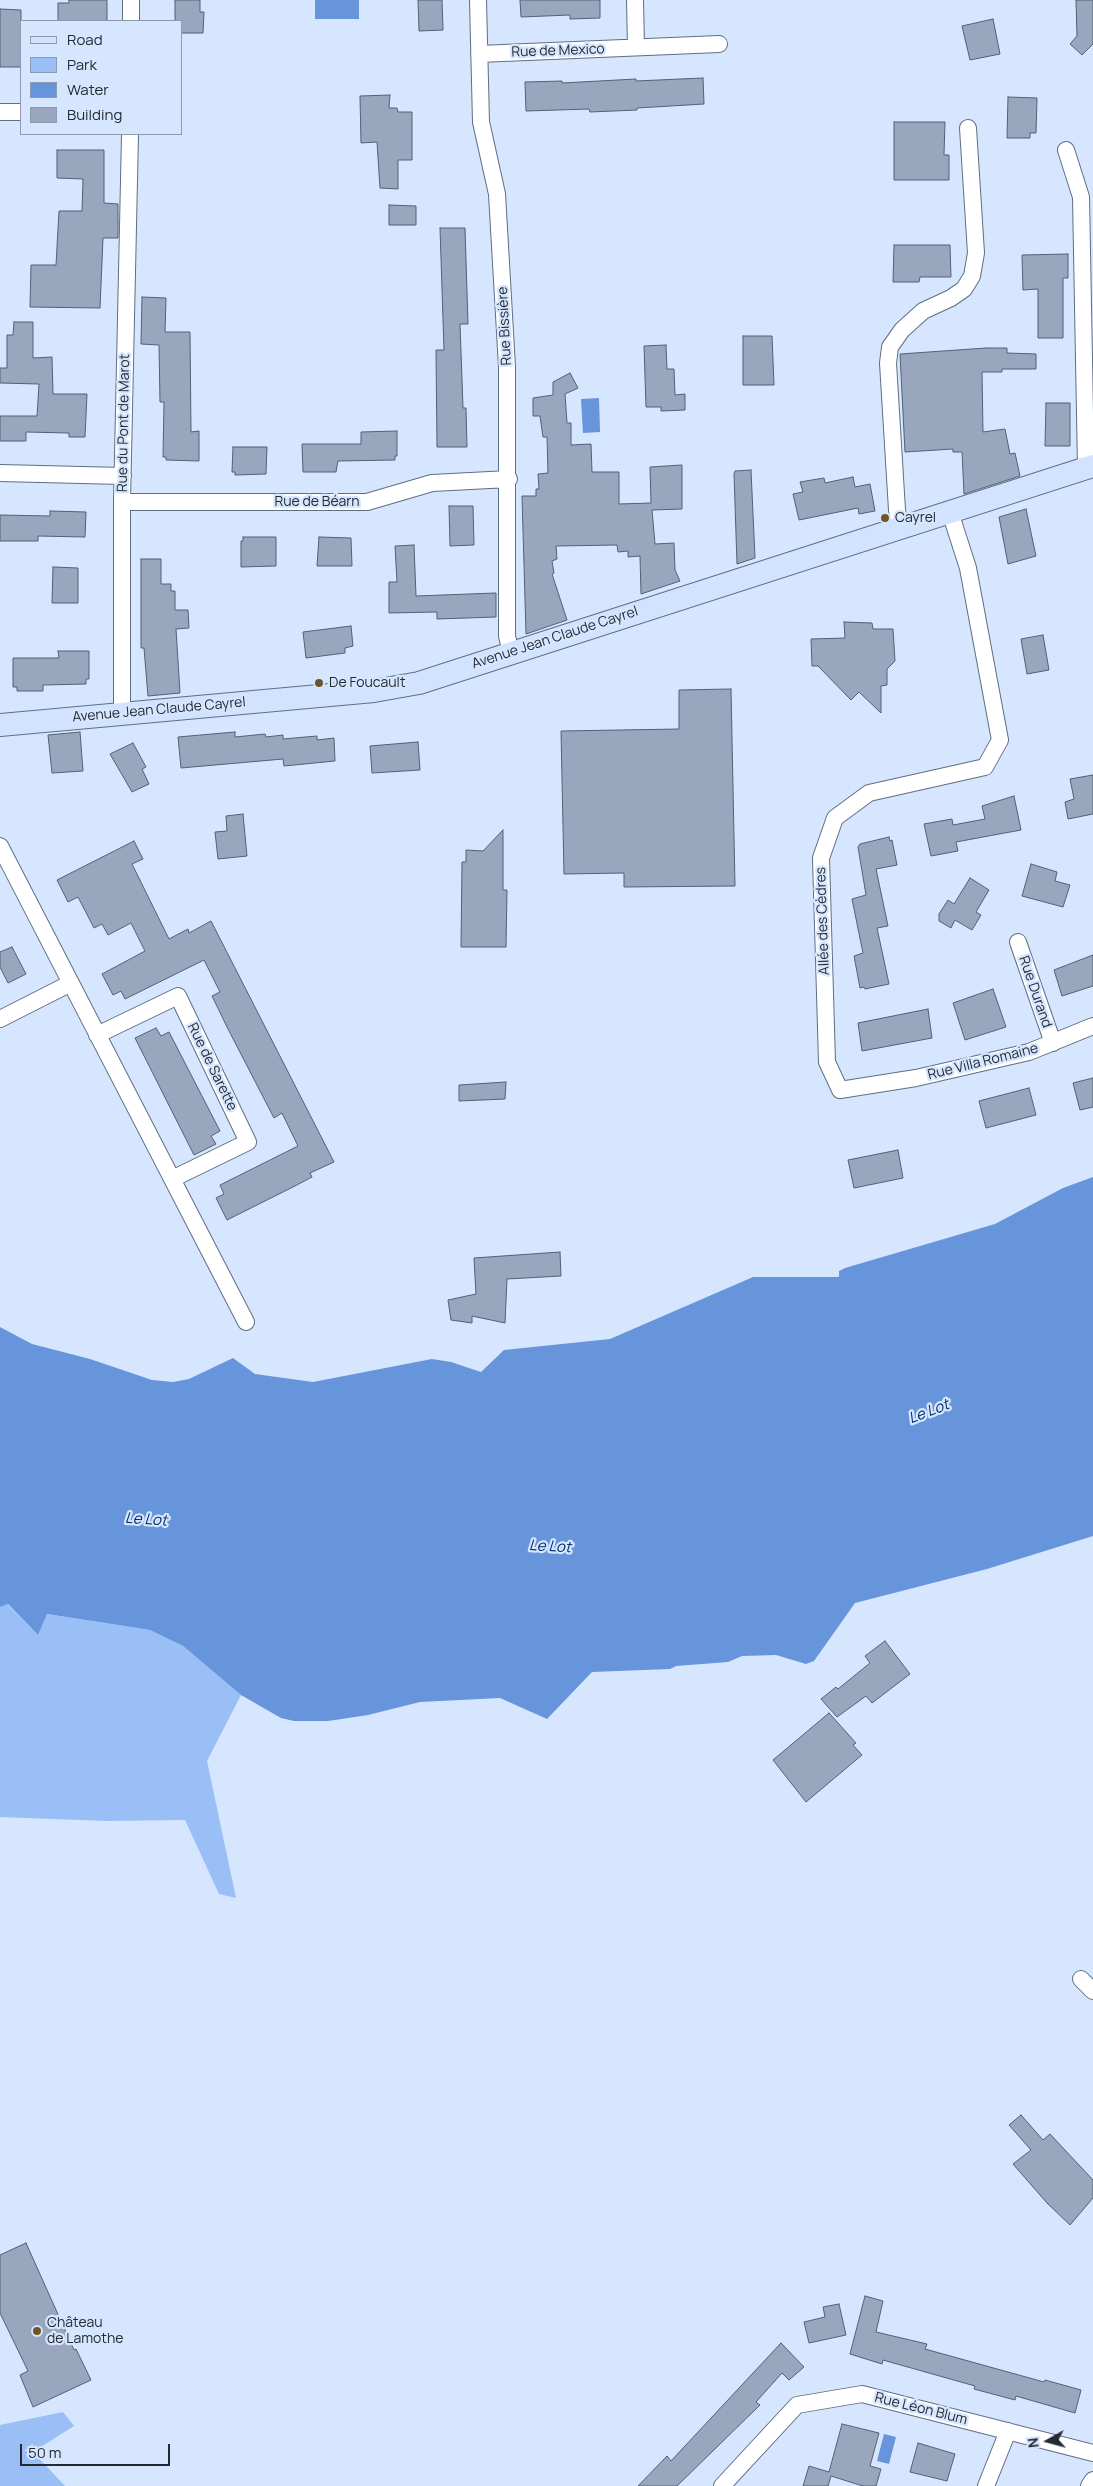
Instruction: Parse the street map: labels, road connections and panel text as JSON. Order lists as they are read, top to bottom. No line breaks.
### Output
{"streets":{"main road":["Avenue Jean Claude Cayrel"],"street":["Rue de Mexico","Rue Bissière","Rue du Pont de Marot","Rue de Béarn","Allée des Cèdres","Rue Durand","Rue Villa Romaine","Rue de Sarette","Rue Léon Blum"]},"crossings":[["Rue de Mexico","Rue Bissière"],["Rue Bissière","Rue de Béarn"],["Rue Bissière","Avenue Jean Claude Cayrel"],["Rue du Pont de Marot","Rue de Béarn"],["Rue du Pont de Marot","Avenue Jean Claude Cayrel"],["Avenue Jean Claude Cayrel","Allée des Cèdres"],["Allée des Cèdres","Rue Villa Romaine"],["Rue Durand","Rue Villa Romaine"]],"water":["Le Lot"],"places":["Cayrel","De Foucault","Château de Lamothe"],"legend":["Road","Park","Water","Building"],"scale_bar":"50 m","north":"left"}
